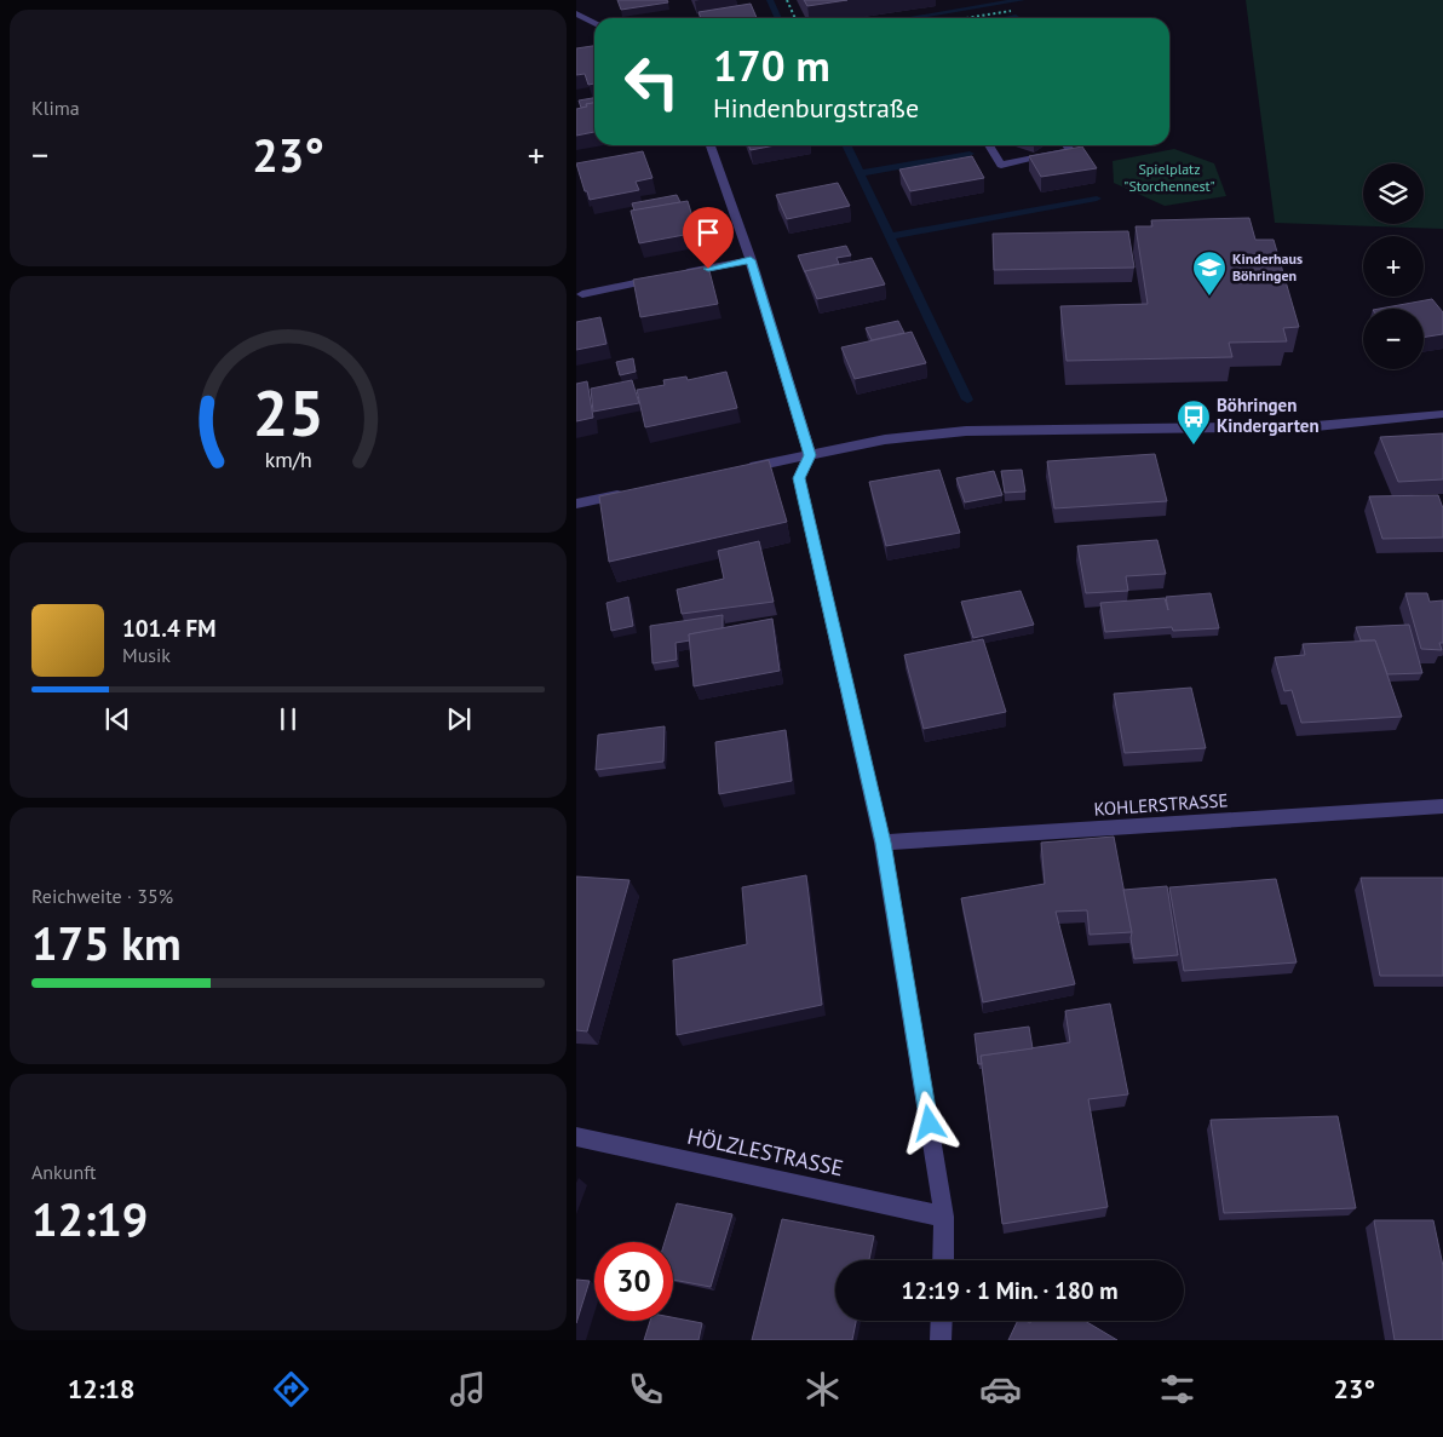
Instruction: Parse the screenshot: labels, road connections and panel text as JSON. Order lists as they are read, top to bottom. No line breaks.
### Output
{"streets":{"street":["KOHLERSTRASSE","HÖLZLESTRASSE"]},"parks":["Spielplatz \"Storchennest\""],"places":{"school or university":["Kinderhaus Böhringen"],"bus stop":["Böhringen Kindergarten"]},"page":{"tile":["Klima",["Reichweite · 35%","175 km"],["Ankunft","12:19"]],"turn":["170 m","Hindenburgstraße"],"heat":["−","23°","+"],"map_buttons":["+","−"],"song":["101.4 FM","Musik"],"limit":"30","trip":"12:19 · 1 Min. · 180 m","tabs":["12:18","23°"],"gauge":["25","km/h"]}}
